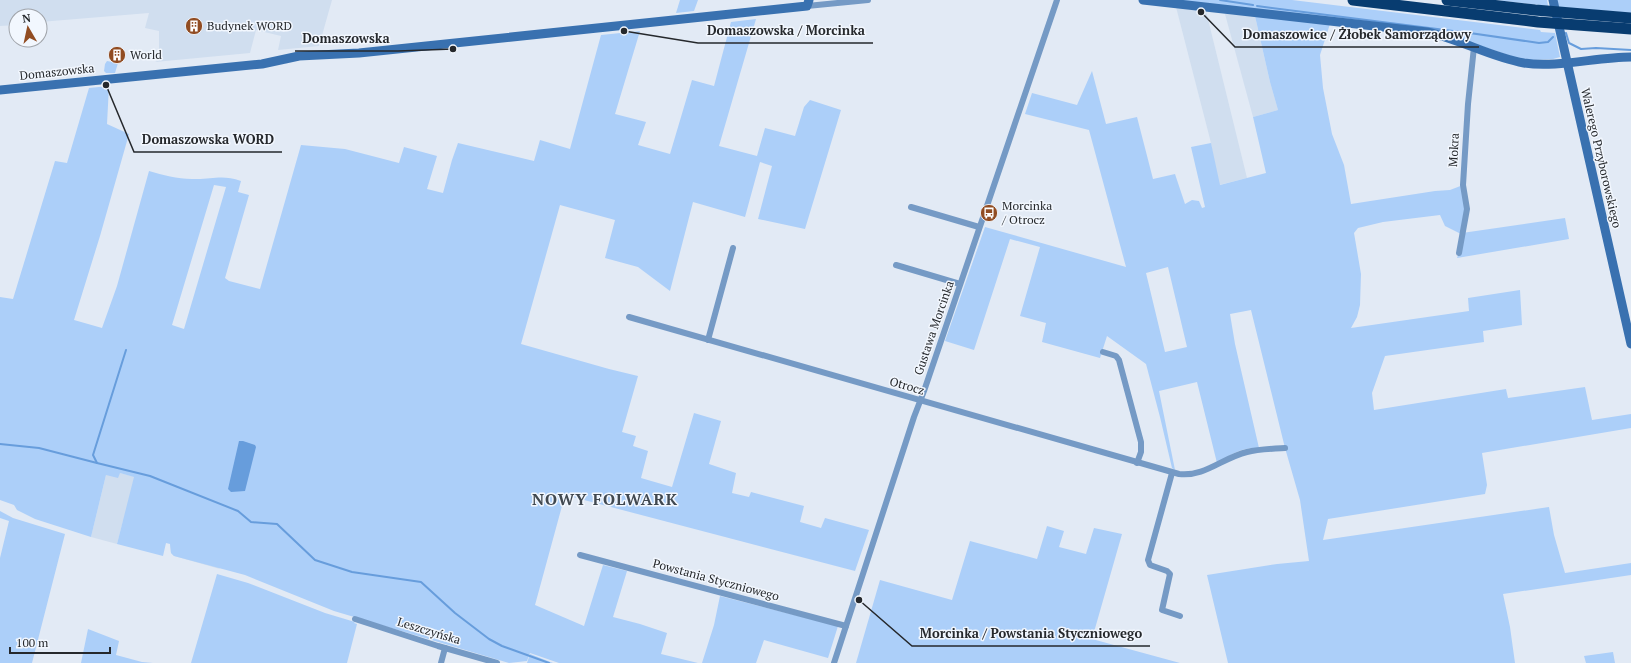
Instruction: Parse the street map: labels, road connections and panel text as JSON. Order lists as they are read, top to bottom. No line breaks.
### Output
{"streets":{"street":["Domaszowska","Mokra","Walerego Przyborowskiego","Gustawa Morcinka","Otrocz","Powstania Styczniowego","Leszczyńska"]},"crossings":[["Gustawa Morcinka","Otrocz"],["Gustawa Morcinka","Powstania Styczniowego"]],"districts":["NOWY FOLWARK"],"places":{"other":["Domaszowice / Żłobek Samorządowy","Domaszowska / Morcinka","Domaszowska","Domaszowska WORD","Morcinka / Powstania Styczniowego"],"building":["Budynek WORD","World"],"bus stop":["Morcinka / Otrocz"]},"scale_bar":"100 m","north":"top"}
